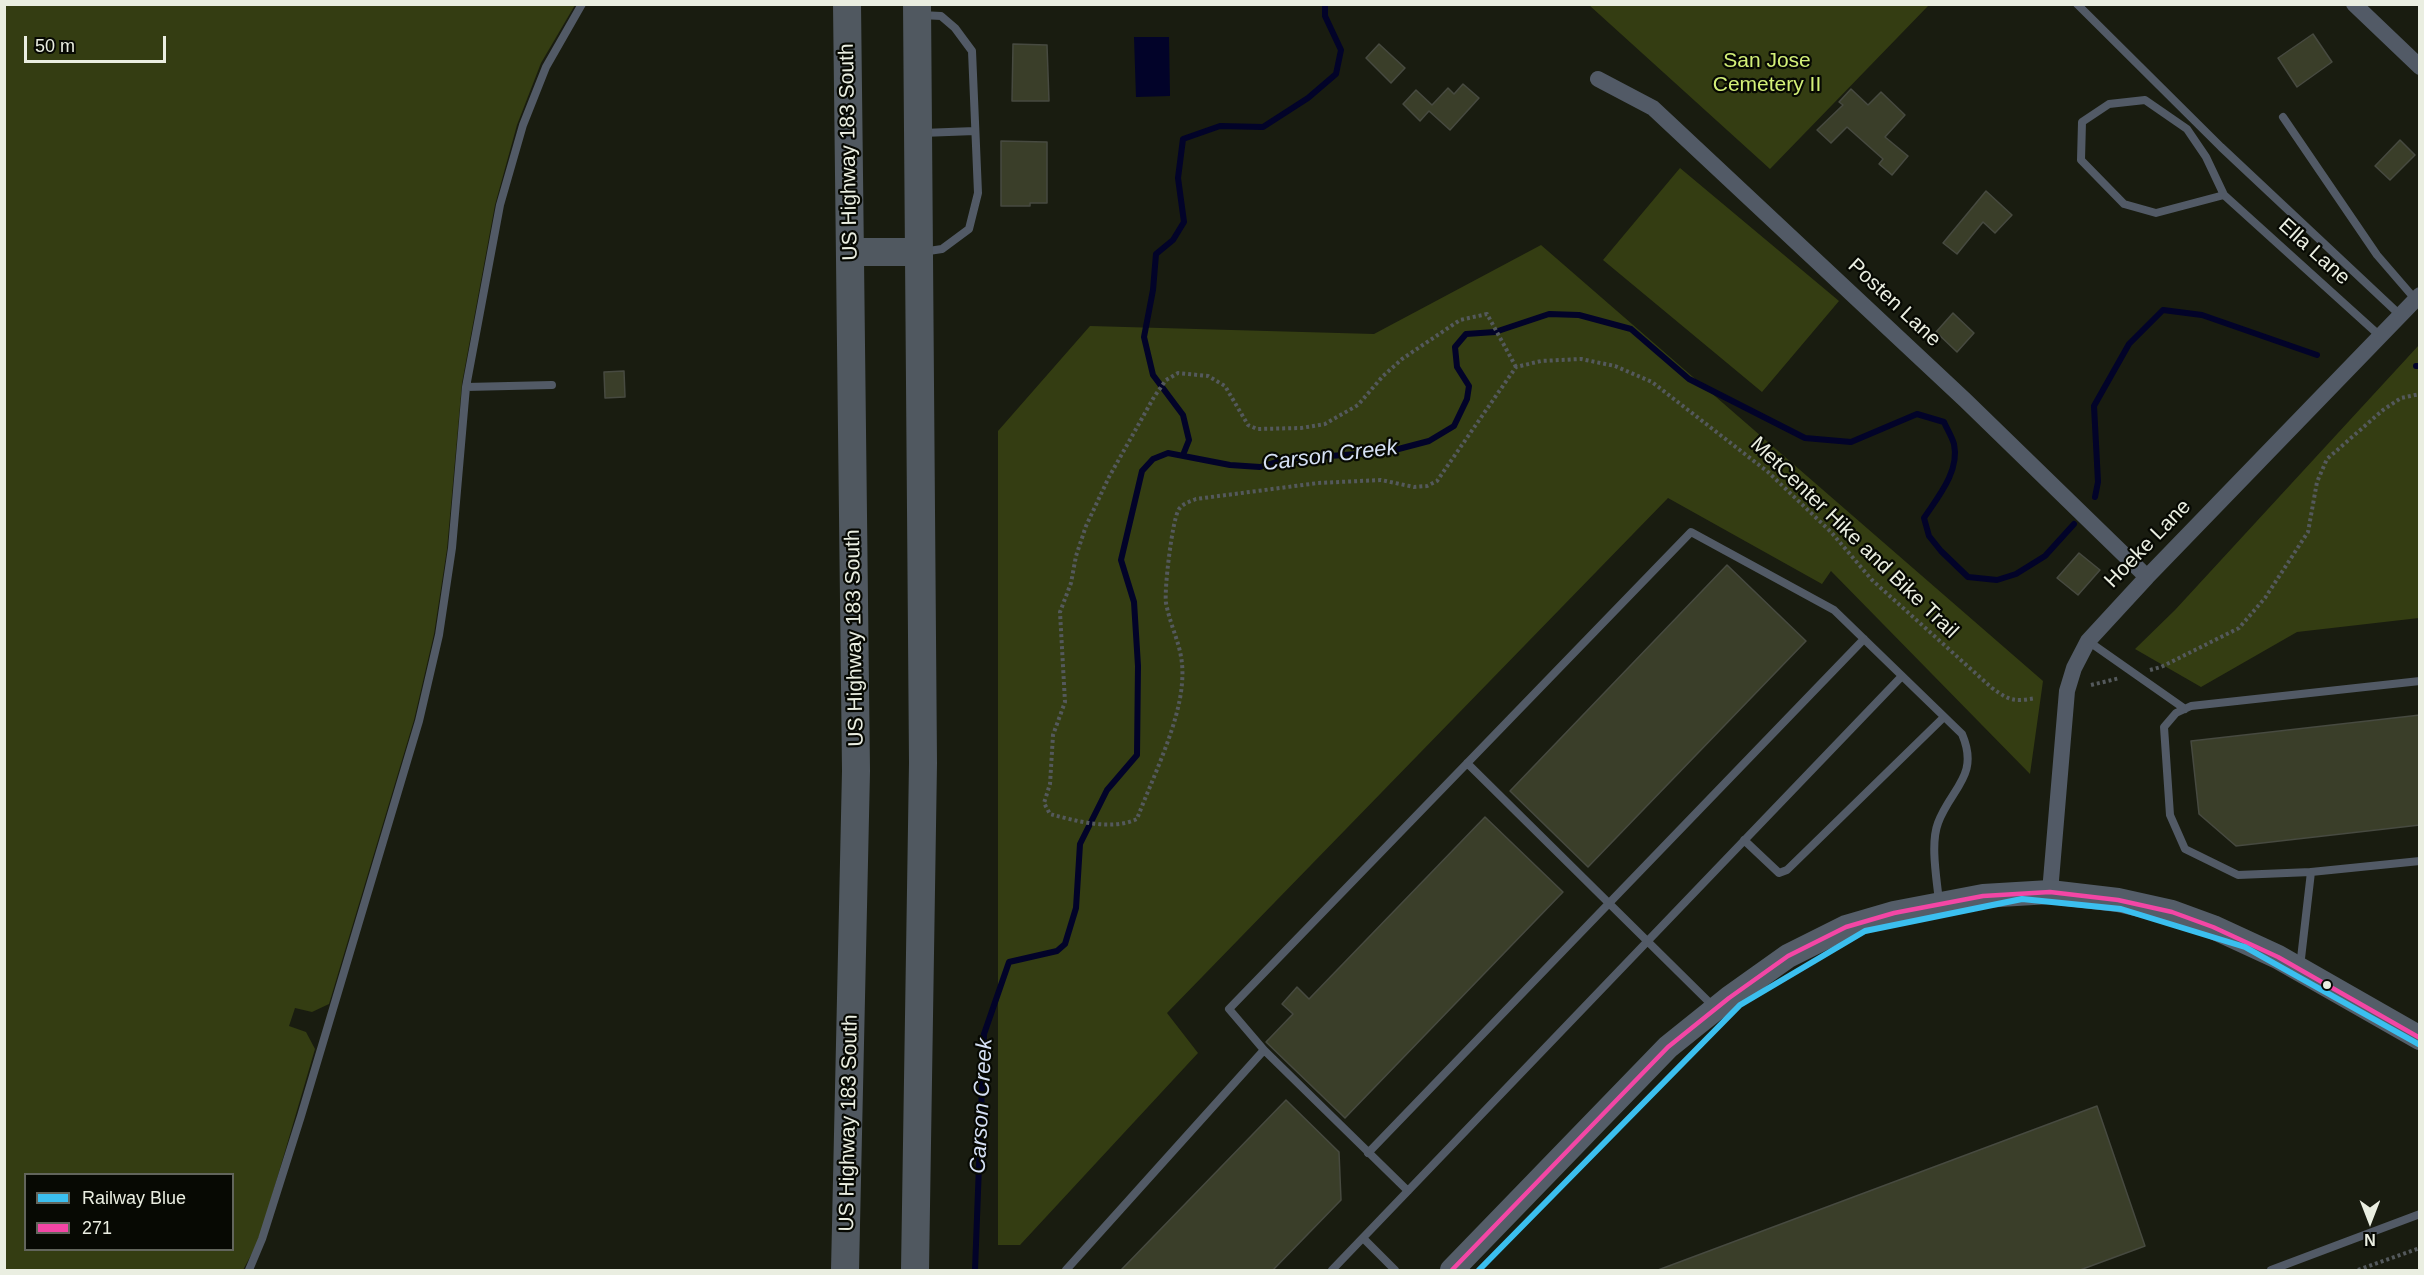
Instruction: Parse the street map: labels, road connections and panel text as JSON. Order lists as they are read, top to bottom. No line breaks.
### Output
{"streets":{"highway":["US Highway 183 South"],"street":["Posten Lane","Hoeke Lane"],"lane":["Ella Lane"],"path":["MetCenter Hike and Bike Trail"]},"crossings":[["Ella Lane","Hoeke Lane"],["Posten Lane","Hoeke Lane"]],"water":["Carson Creek"],"parks":["San Jose Cemetery II"],"lines":["transit line 271","rail line Blue"],"legend":["Railway Blue","271"],"scale_bar":"50 m","north":"bottom"}
